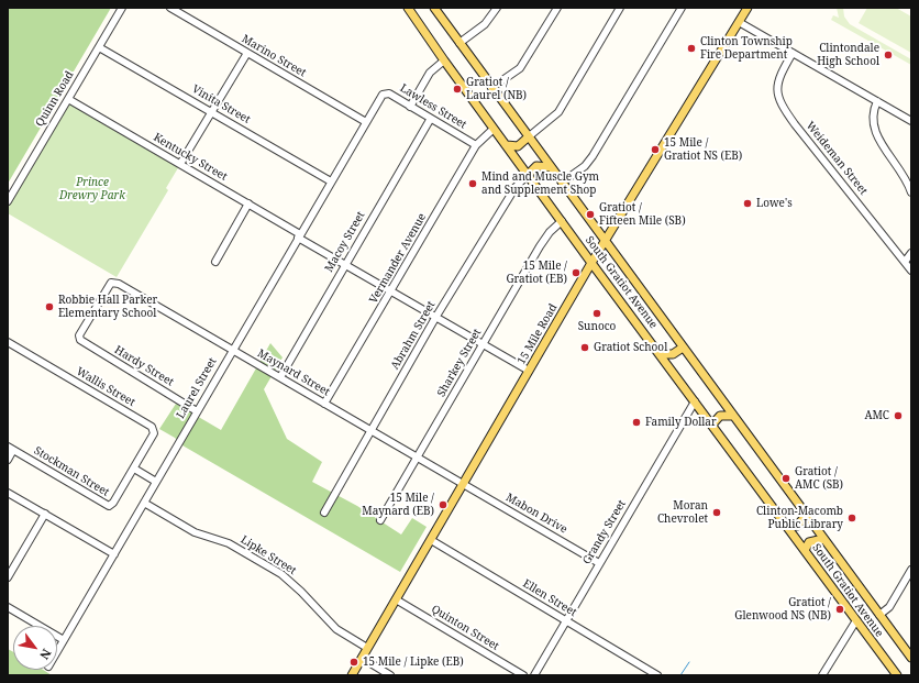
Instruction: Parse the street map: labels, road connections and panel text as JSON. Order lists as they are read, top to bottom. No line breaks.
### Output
{"streets":{"main road":["South Gratiot Avenue","15 Mile Road"],"street":["Marino Street","Quinn Road","Vinita Street","Lawless Street","Kentucky Street","Weideman Street","Macoy Street","Vermander Avenue","Abrahm Street","Sharkey Street","Hardy Street","Maynard Street","Wallis Street","Laurel Street","Stockman Street","Mabon Drive","Grandy Street","Lipke Street","Ellen Street","Quinton Street"]},"crossings":[["Marino Street","Lawless Street"],["Marino Street","Laurel Street"],["Quinn Road","Vinita Street"],["Quinn Road","Kentucky Street"],["Vinita Street","Laurel Street"],["Lawless Street","Macoy Street"],["Lawless Street","Vermander Avenue"],["Lawless Street","Laurel Street"],["Kentucky Street","Macoy Street"],["Kentucky Street","Vermander Avenue"],["Kentucky Street","15 Mile Road"],["Kentucky Street","Abrahm Street"],["Kentucky Street","Sharkey Street"],["Kentucky Street","Laurel Street"],["Macoy Street","Maynard Street"],["Vermander Avenue","South Gratiot Avenue"],["Vermander Avenue","Maynard Street"],["South Gratiot Avenue","15 Mile Road"],["South Gratiot Avenue","Abrahm Street"],["South Gratiot Avenue","Sharkey Street"],["South Gratiot Avenue","Grandy Street"],["15 Mile Road","Maynard Street"],["15 Mile Road","Mabon Drive"],["15 Mile Road","Lipke Street"],["15 Mile Road","Ellen Street"],["15 Mile Road","Quinton Street"],["Abrahm Street","Maynard Street"],["Sharkey Street","Maynard Street"],["Hardy Street","Maynard Street"],["Hardy Street","Laurel Street"],["Maynard Street","Laurel Street"],["Maynard Street","Mabon Drive"],["Wallis Street","Stockman Street"],["Laurel Street","Lipke Street"],["Mabon Drive","Grandy Street"],["Grandy Street","Ellen Street"]],"parks":["Prince Drewry Park"],"places":["Clinton Township Fire Department","Clintondale High School","Gratiot / Laurel (NB)","15 Mile / Gratiot NS (EB)","Mind and Muscle Gym and Supplement Shop","Lowe's","Gratiot / Fifteen Mile (SB)","15 Mile / Gratiot (EB)","Robbie Hall Parker Elementary School","Sunoco","Gratiot School","AMC","Family Dollar","Gratiot / AMC (SB)","15 Mile / Maynard (EB)","Moran Chevrolet","Clinton-Macomb Public Library","Gratiot / Glenwood NS (NB)","15 Mile / Lipke (EB)"],"north":"bottom right"}
